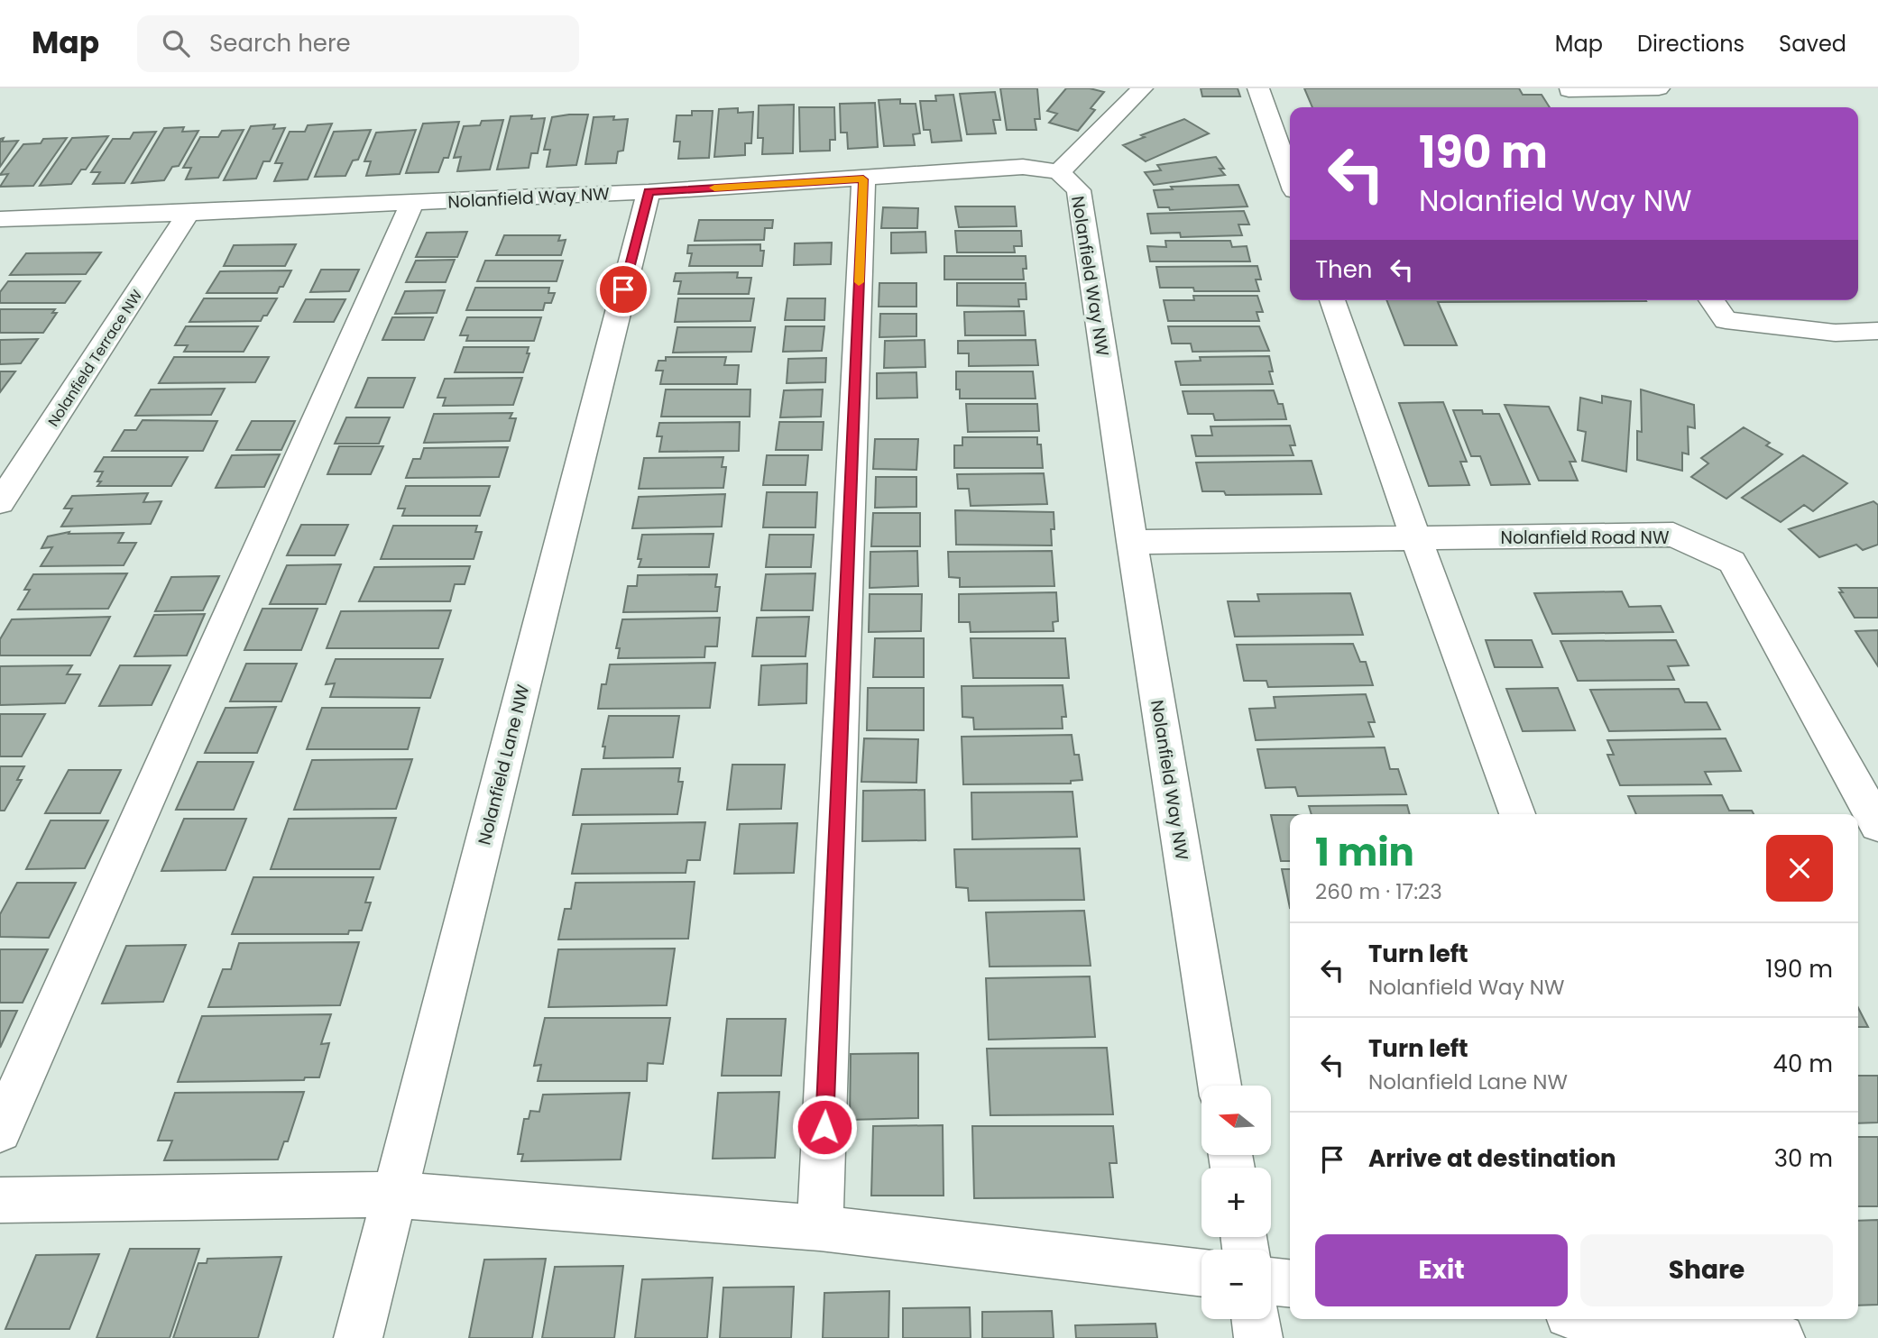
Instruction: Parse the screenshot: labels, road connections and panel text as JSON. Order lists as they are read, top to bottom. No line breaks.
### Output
{"streets":{"street":["Nolanfield Way NW","Nolanfield Terrace NW","Nolanfield Road NW","Nolanfield Lane NW"]},"crossings":[["Nolanfield Way NW","Nolanfield Terrace NW"],["Nolanfield Way NW","Nolanfield Road NW"],["Nolanfield Way NW","Nolanfield Lane NW"]],"north":"left","page":{"header":"Map","search":"Search here","nav":["Map","Directions","Saved"],"turn":["190 m","Nolanfield Way NW"],"then":"Then","heading":["1 min","260 m · 17:23"],"list":[{"name":"Turn left","note":"Nolanfield Way NW","value":"190 m"},{"name":"Turn left","note":"Nolanfield Lane NW","value":"40 m"},{"name":"Arrive at destination","value":"30 m"}],"map_buttons":["+","−"],"buttons":["Exit","Share"]}}
